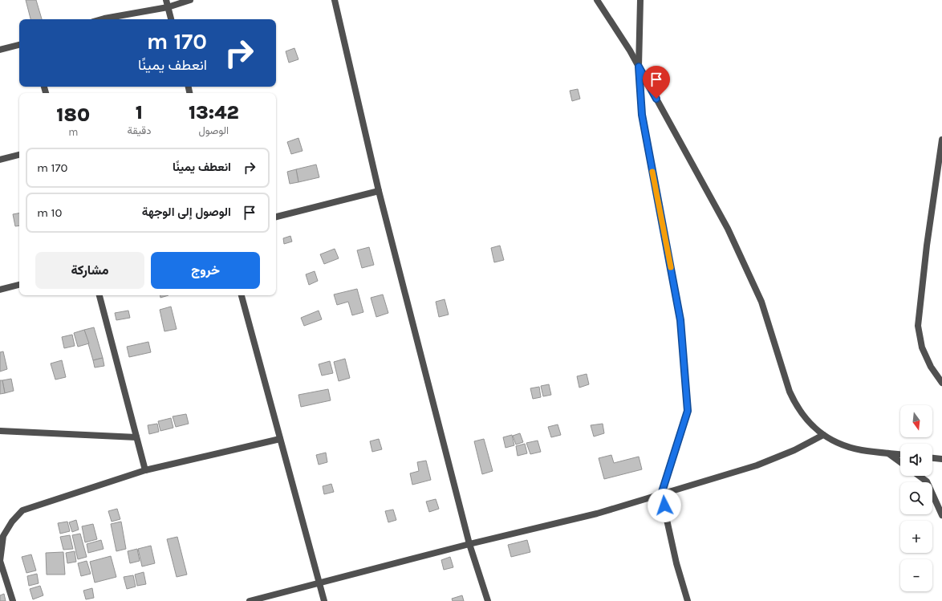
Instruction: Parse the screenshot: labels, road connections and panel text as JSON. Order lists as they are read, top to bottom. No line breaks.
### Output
{"north":"bottom","page":{"turn":["170 m","انعطف يمينًا"],"eta":["13:42","الوصول","1","دقيقة","180","m"],"list":[{"name":"انعطف يمينًا","value":"170 m"},{"name":"الوصول إلى الوجهة","value":"10 m"}],"buttons":["خروج","مشاركة"],"map_buttons":["+","−"]}}
